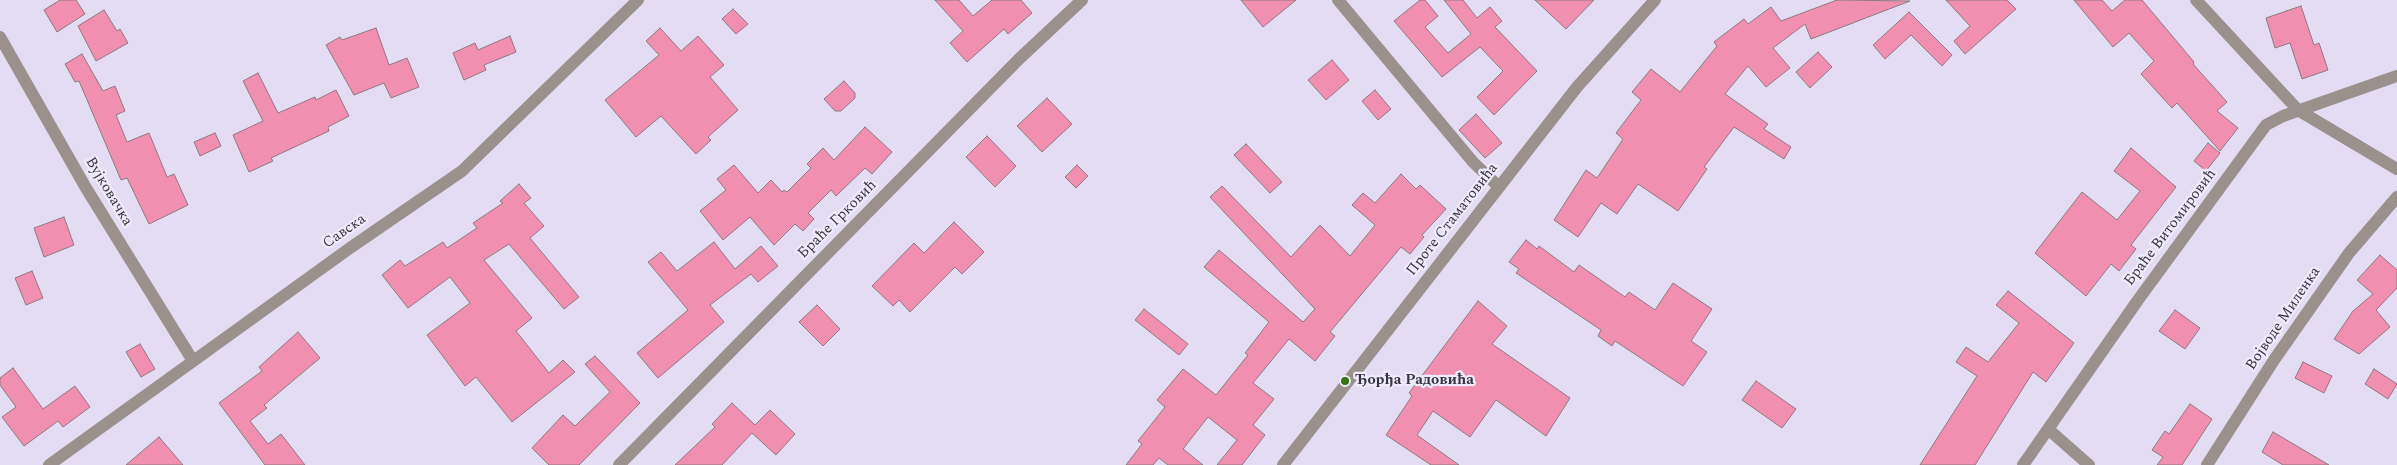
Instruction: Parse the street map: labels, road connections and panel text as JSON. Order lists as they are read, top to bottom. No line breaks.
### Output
{"streets":{"street":["Вујковачка","Браће Грковић","Проте Стаматовића","Браће Витомировић","Савска","Војводе Миленка"]},"crossings":[["Вујковачка","Савска"]],"places":["Ђорђа Радовића"]}
